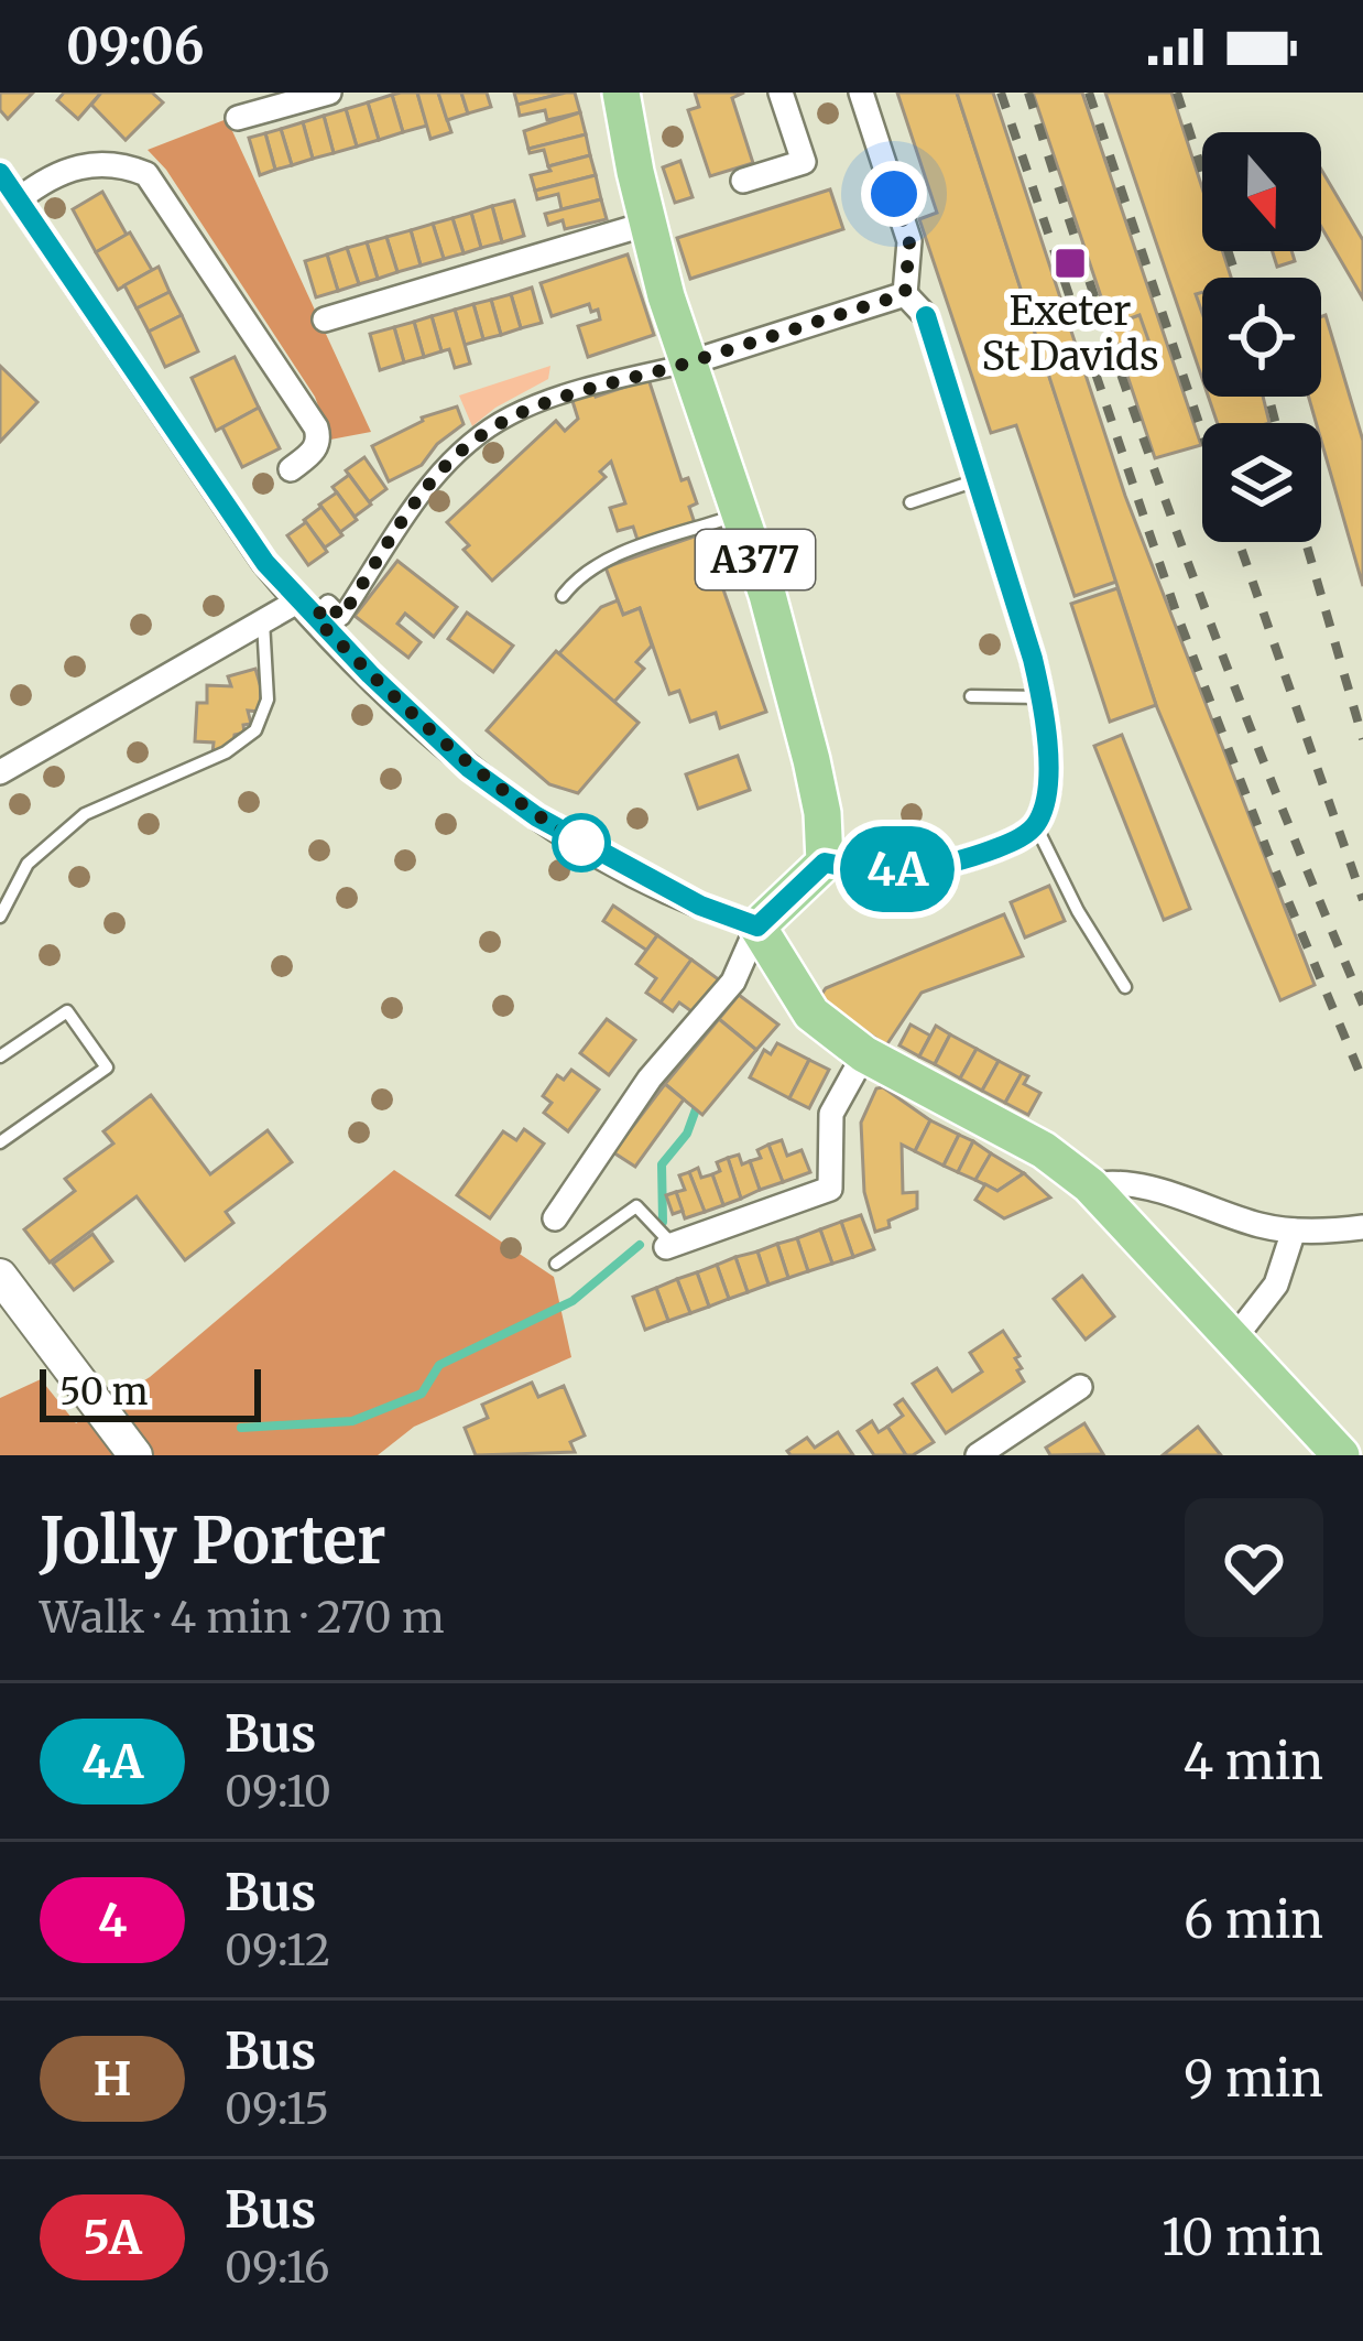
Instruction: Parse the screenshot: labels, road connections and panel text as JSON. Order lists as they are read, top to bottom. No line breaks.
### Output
{"streets":{"highway":["A377"]},"places":{"transit":["Exeter St Davids"]},"lines":["bus line 4A"],"scale_bar":"50 m","north":"bottom","page":{"status":"09:06","on_map":"4A","scale":"50 m","heading":["Jolly Porter","Walk · 4 min · 270 m"],"list":[{"mark":"4A","name":"Bus","note":"09:10","value":"4 min"},{"mark":"4","name":"Bus","note":"09:12","value":"6 min"},{"mark":"H","name":"Bus","note":"09:15","value":"9 min"},{"mark":"5A","name":"Bus","note":"09:16","value":"10 min"}]}}
